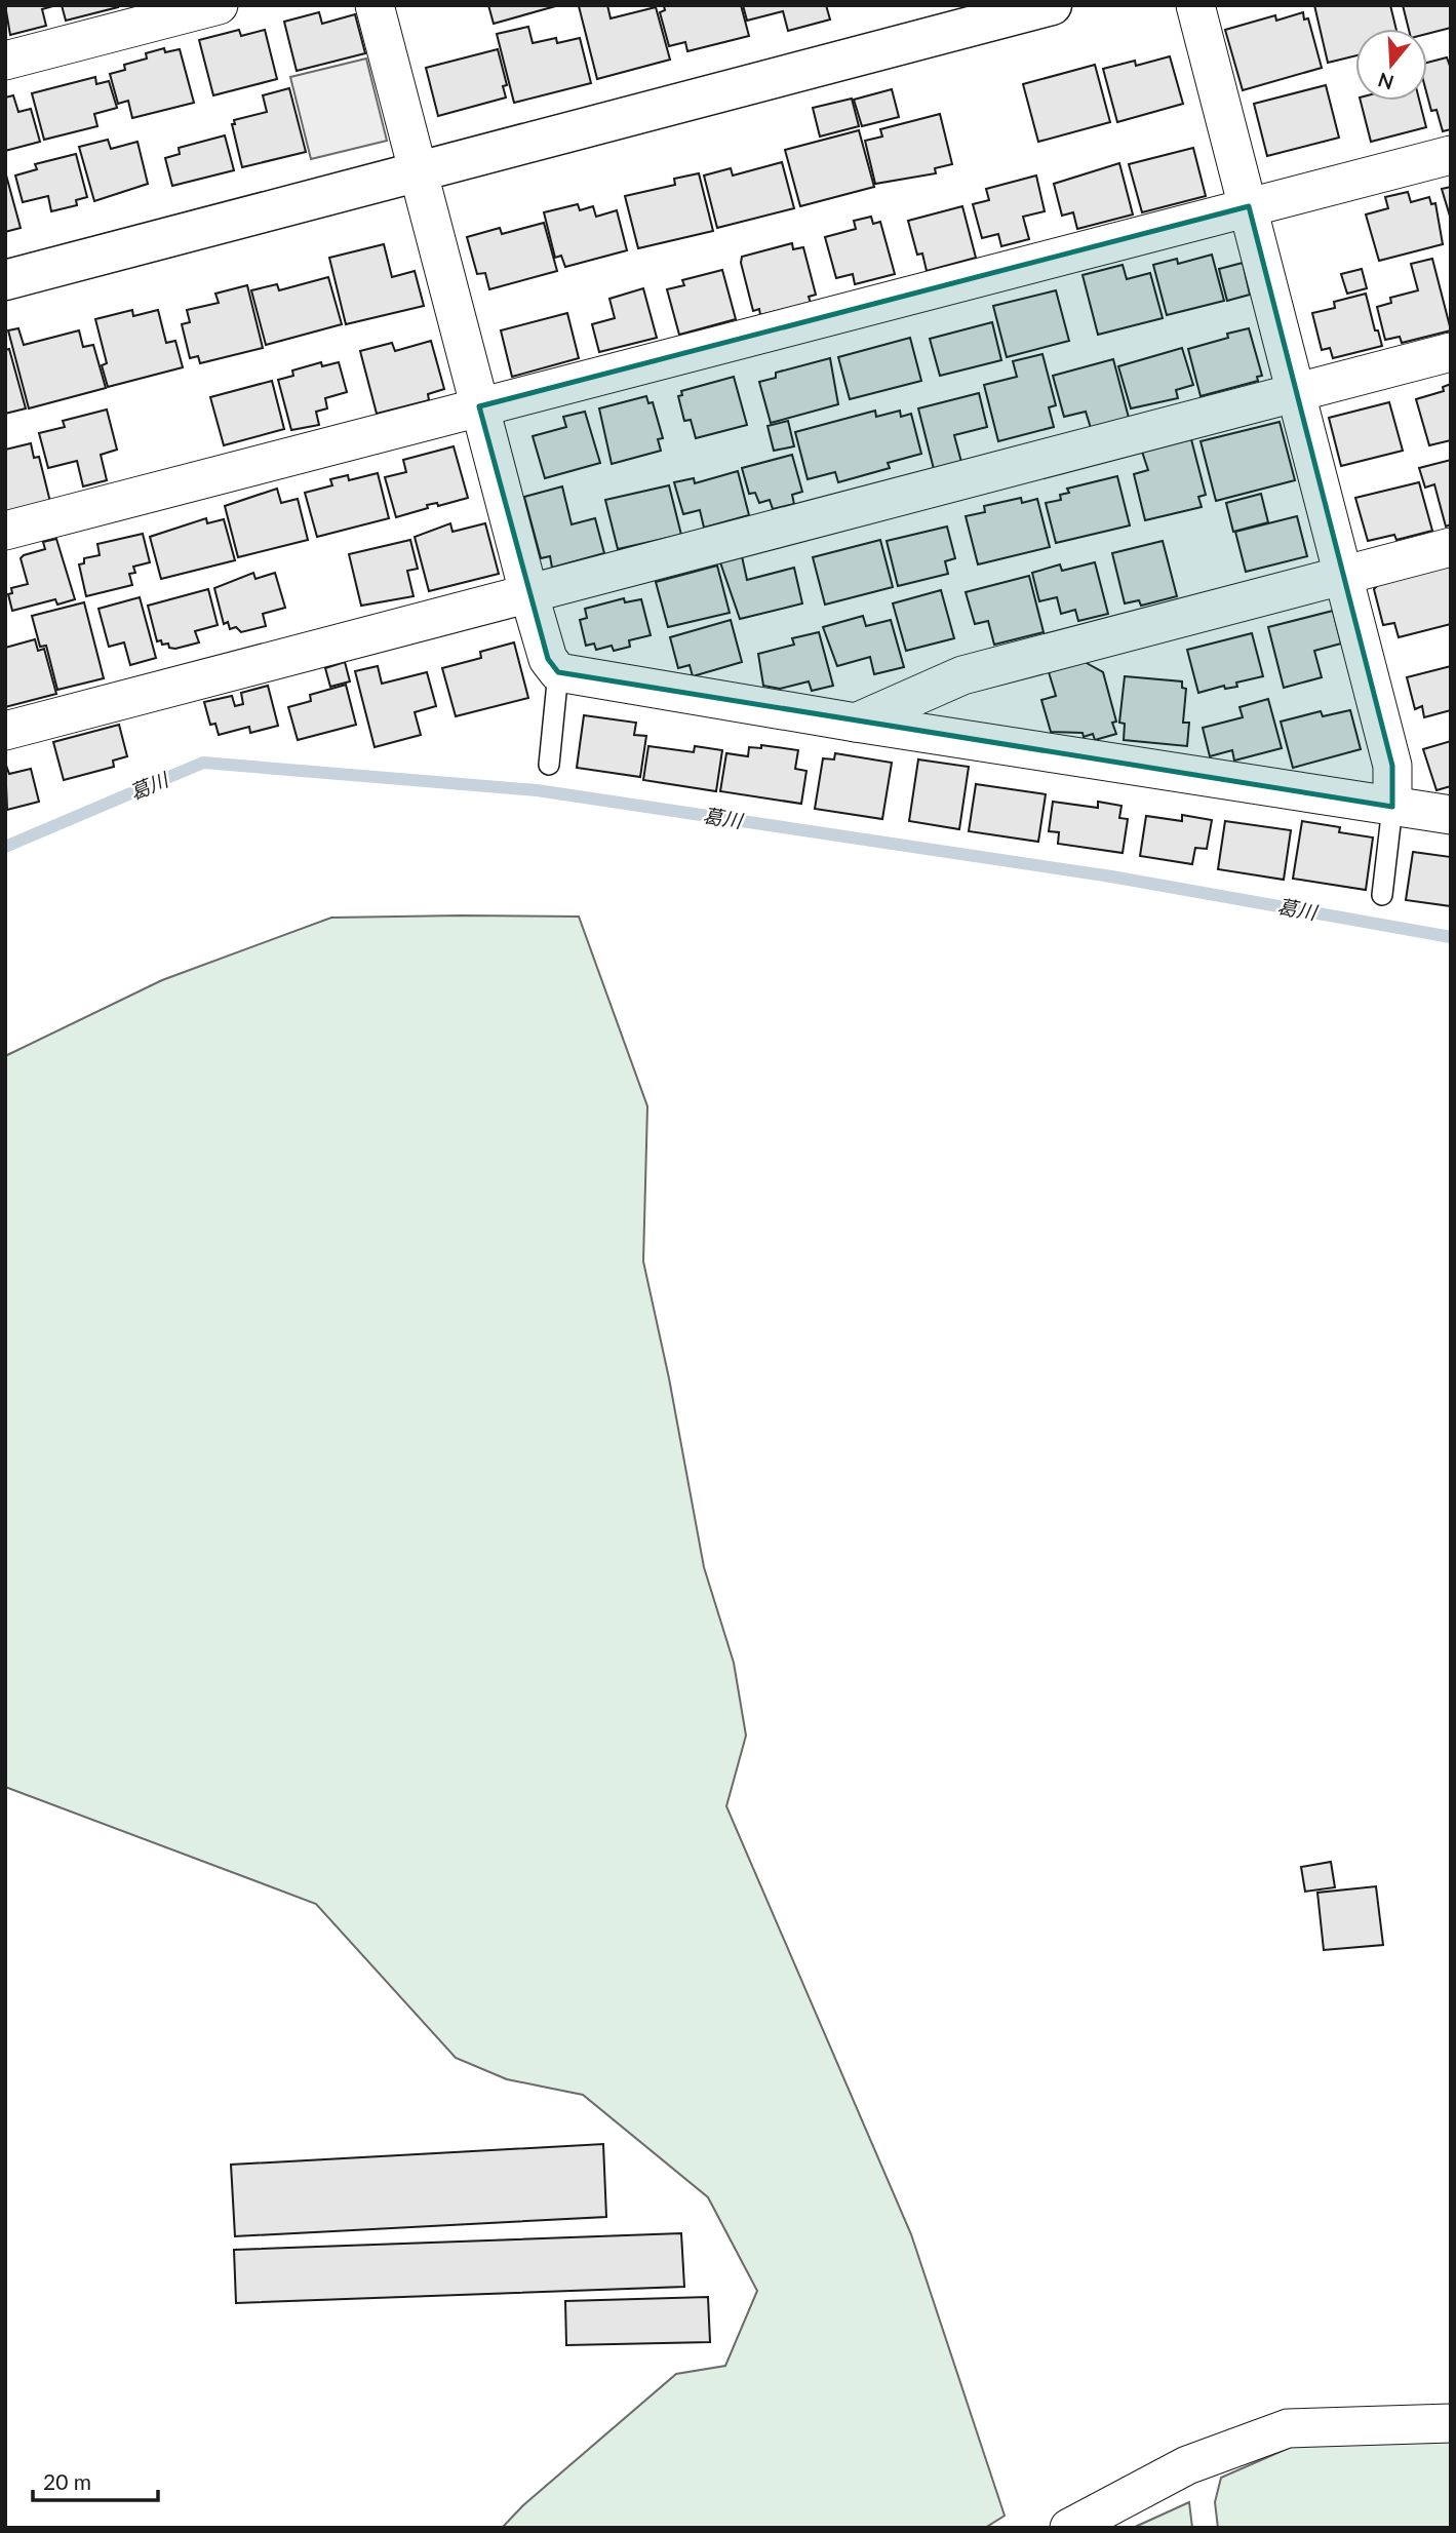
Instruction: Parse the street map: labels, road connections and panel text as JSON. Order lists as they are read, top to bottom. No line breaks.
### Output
{"water":["葛川"],"scale_bar":"20 m","north":"bottom"}
